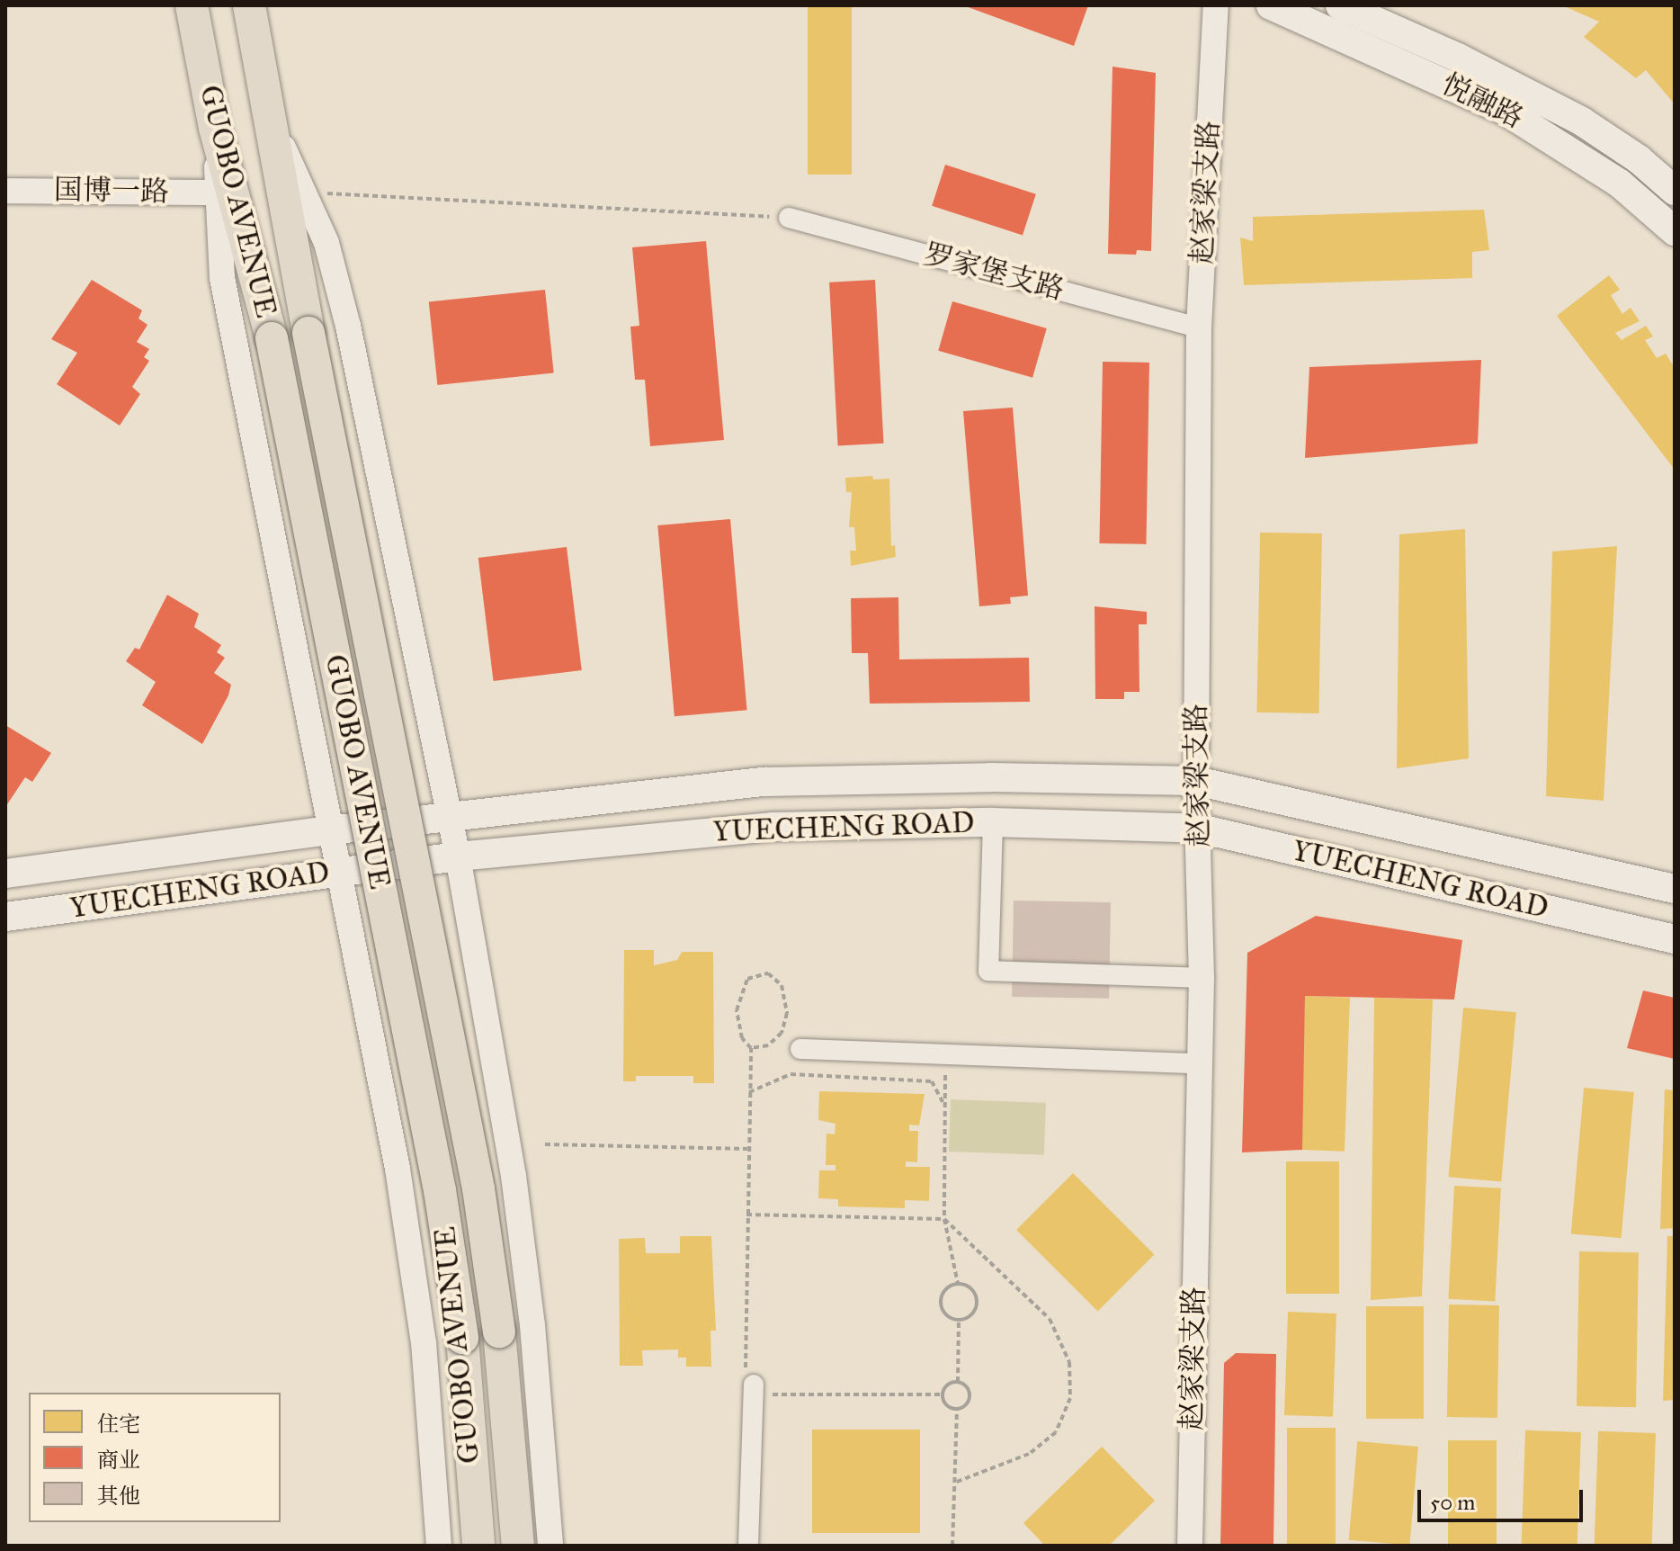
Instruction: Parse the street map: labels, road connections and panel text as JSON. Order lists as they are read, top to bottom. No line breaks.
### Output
{"streets":{"main road":["悦融路","GUOBO AVENUE","YUECHENG ROAD"],"street":["国博一路","赵家梁支路","罗家堡支路"]},"crossings":[["赵家梁支路","罗家堡支路"],["赵家梁支路","YUECHENG ROAD"]],"legend":["住宅","商业","其他"],"scale_bar":"50 m"}
